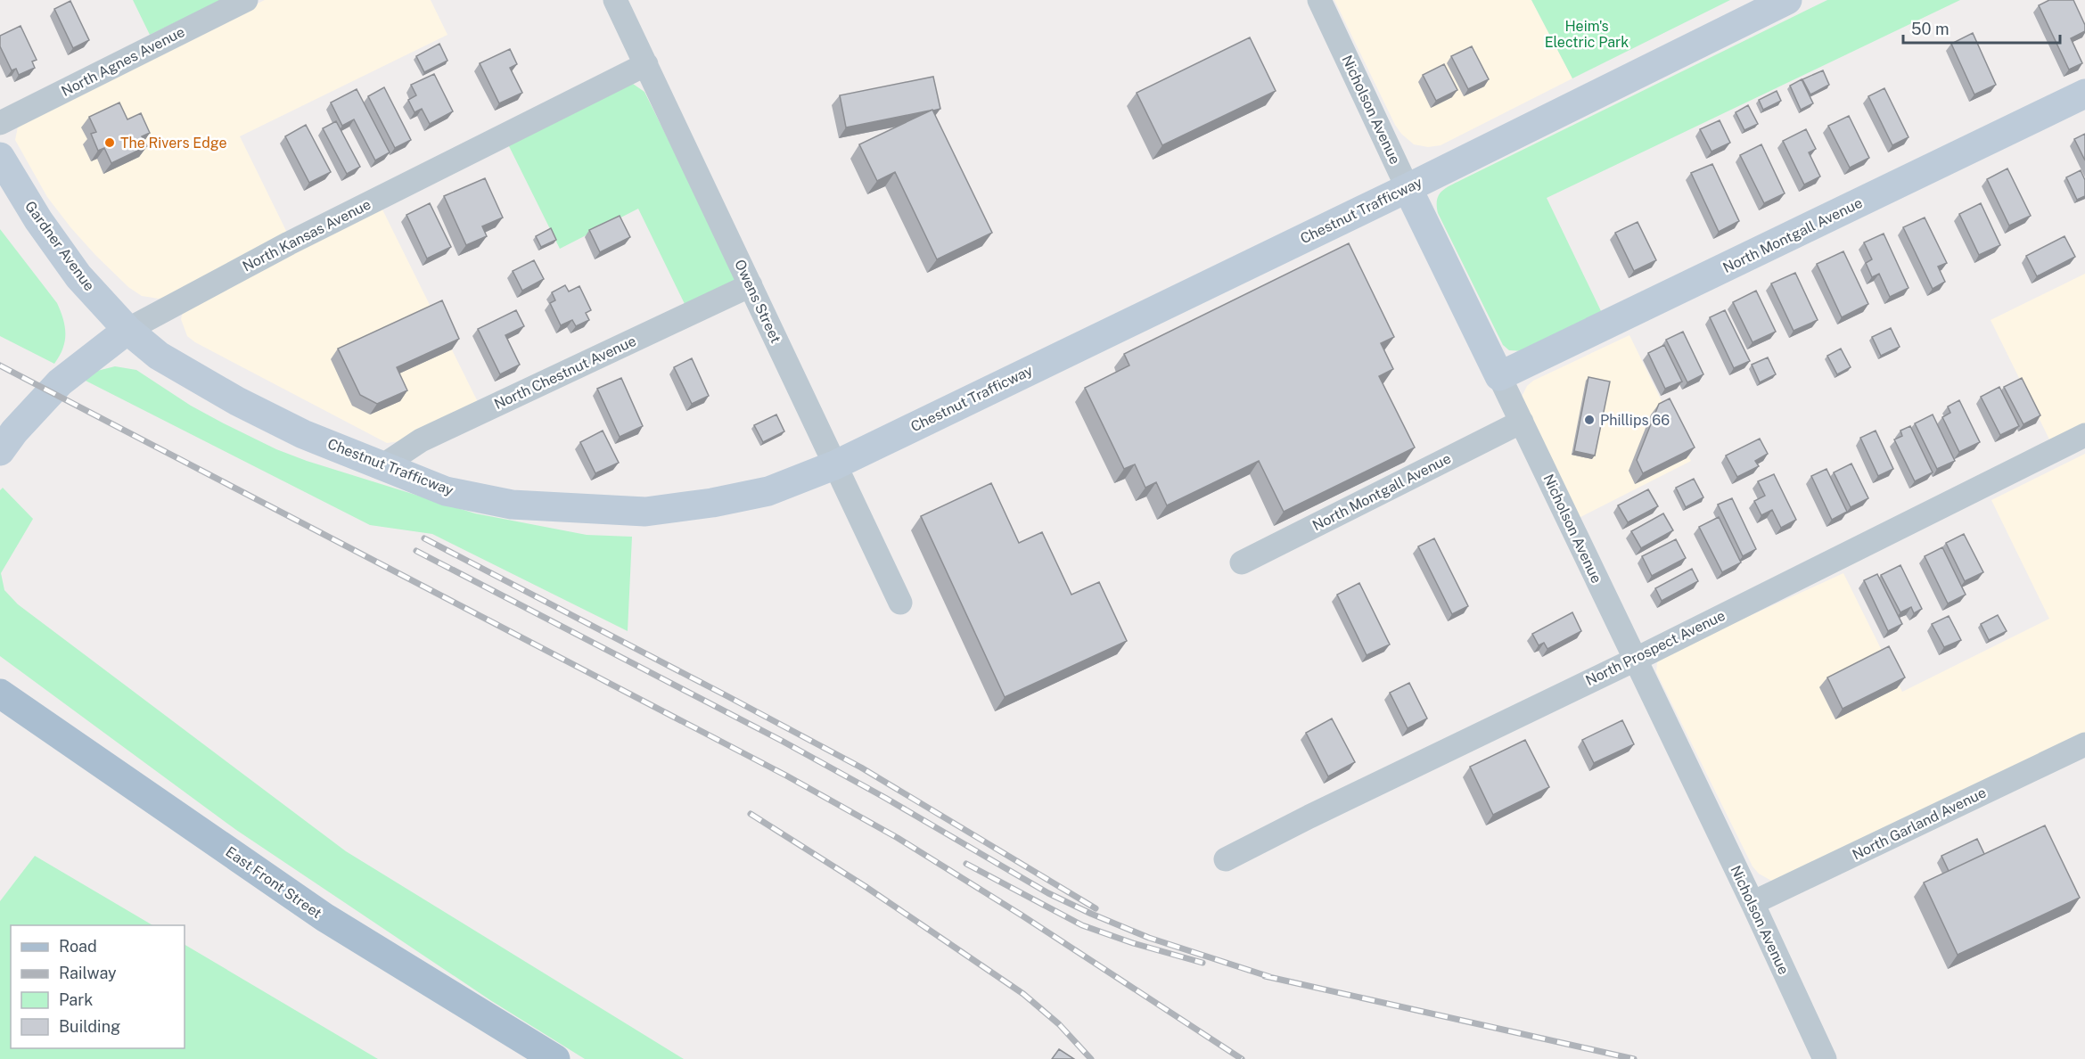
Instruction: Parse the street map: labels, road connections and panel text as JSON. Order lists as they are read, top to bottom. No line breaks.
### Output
{"streets":{"main road":["East Front Street"],"street":["North Agnes Avenue","Nicholson Avenue","Chestnut Trafficway","North Kansas Avenue","North Montgall Avenue","Gardner Avenue","Owens Street","North Chestnut Avenue","North Prospect Avenue","North Garland Avenue"]},"crossings":[["Nicholson Avenue","Chestnut Trafficway"],["Nicholson Avenue","North Montgall Avenue"],["Nicholson Avenue","North Prospect Avenue"],["Nicholson Avenue","North Garland Avenue"],["Chestnut Trafficway","North Kansas Avenue"],["Chestnut Trafficway","Gardner Avenue"],["Chestnut Trafficway","Owens Street"],["Chestnut Trafficway","North Chestnut Avenue"],["North Kansas Avenue","Gardner Avenue"],["North Kansas Avenue","Owens Street"],["Owens Street","North Chestnut Avenue"]],"parks":["Heim's Electric Park"],"places":["The Rivers Edge","Phillips 66"],"legend":["Road","Railway","Park","Building"],"scale_bar":"50 m"}
